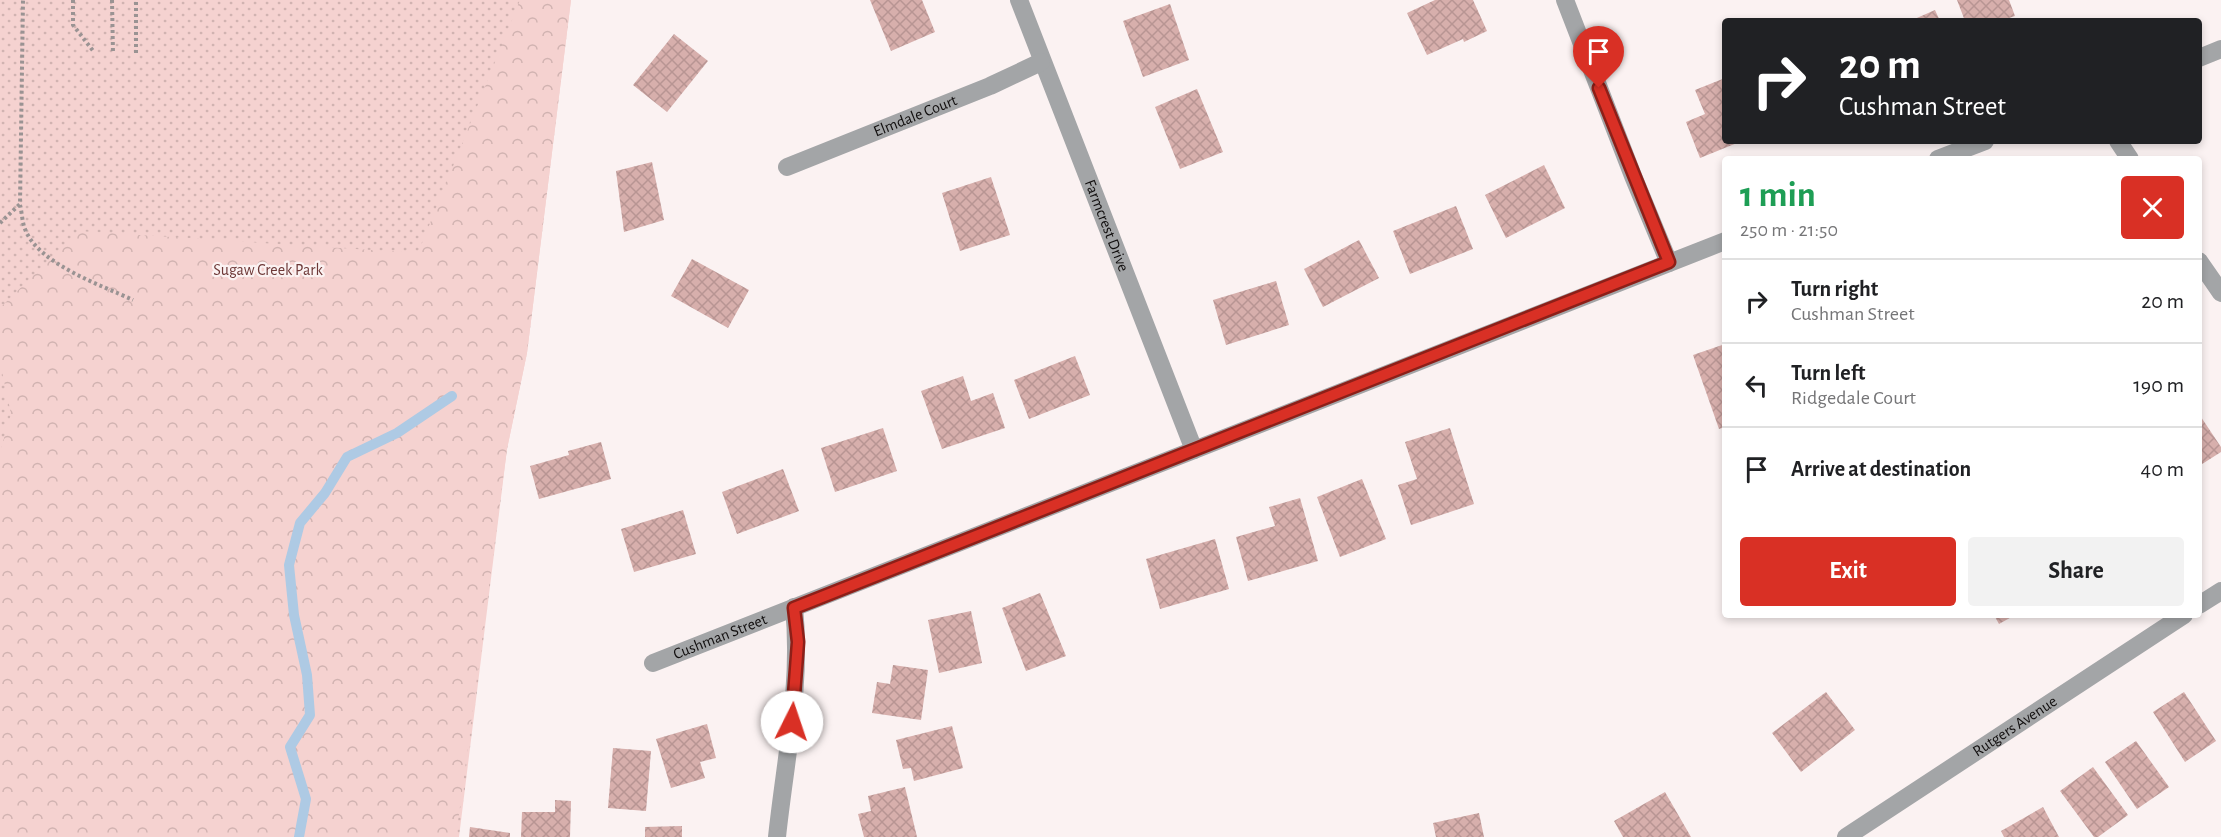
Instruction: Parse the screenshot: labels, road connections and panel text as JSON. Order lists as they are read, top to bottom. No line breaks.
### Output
{"streets":{"street":["Elmdale Court","Farmcrest Drive","Cushman Street","Rutgers Avenue"]},"crossings":[["Elmdale Court","Farmcrest Drive"],["Farmcrest Drive","Cushman Street"]],"parks":["Sugaw Creek Park"],"page":{"turn":["20 m","Cushman Street"],"heading":["1 min","250 m · 21:50"],"list":[{"name":"Turn right","note":"Cushman Street","value":"20 m"},{"name":"Turn left","note":"Ridgedale Court","value":"190 m"},{"name":"Arrive at destination","value":"40 m"}],"buttons":["Exit","Share"]}}
